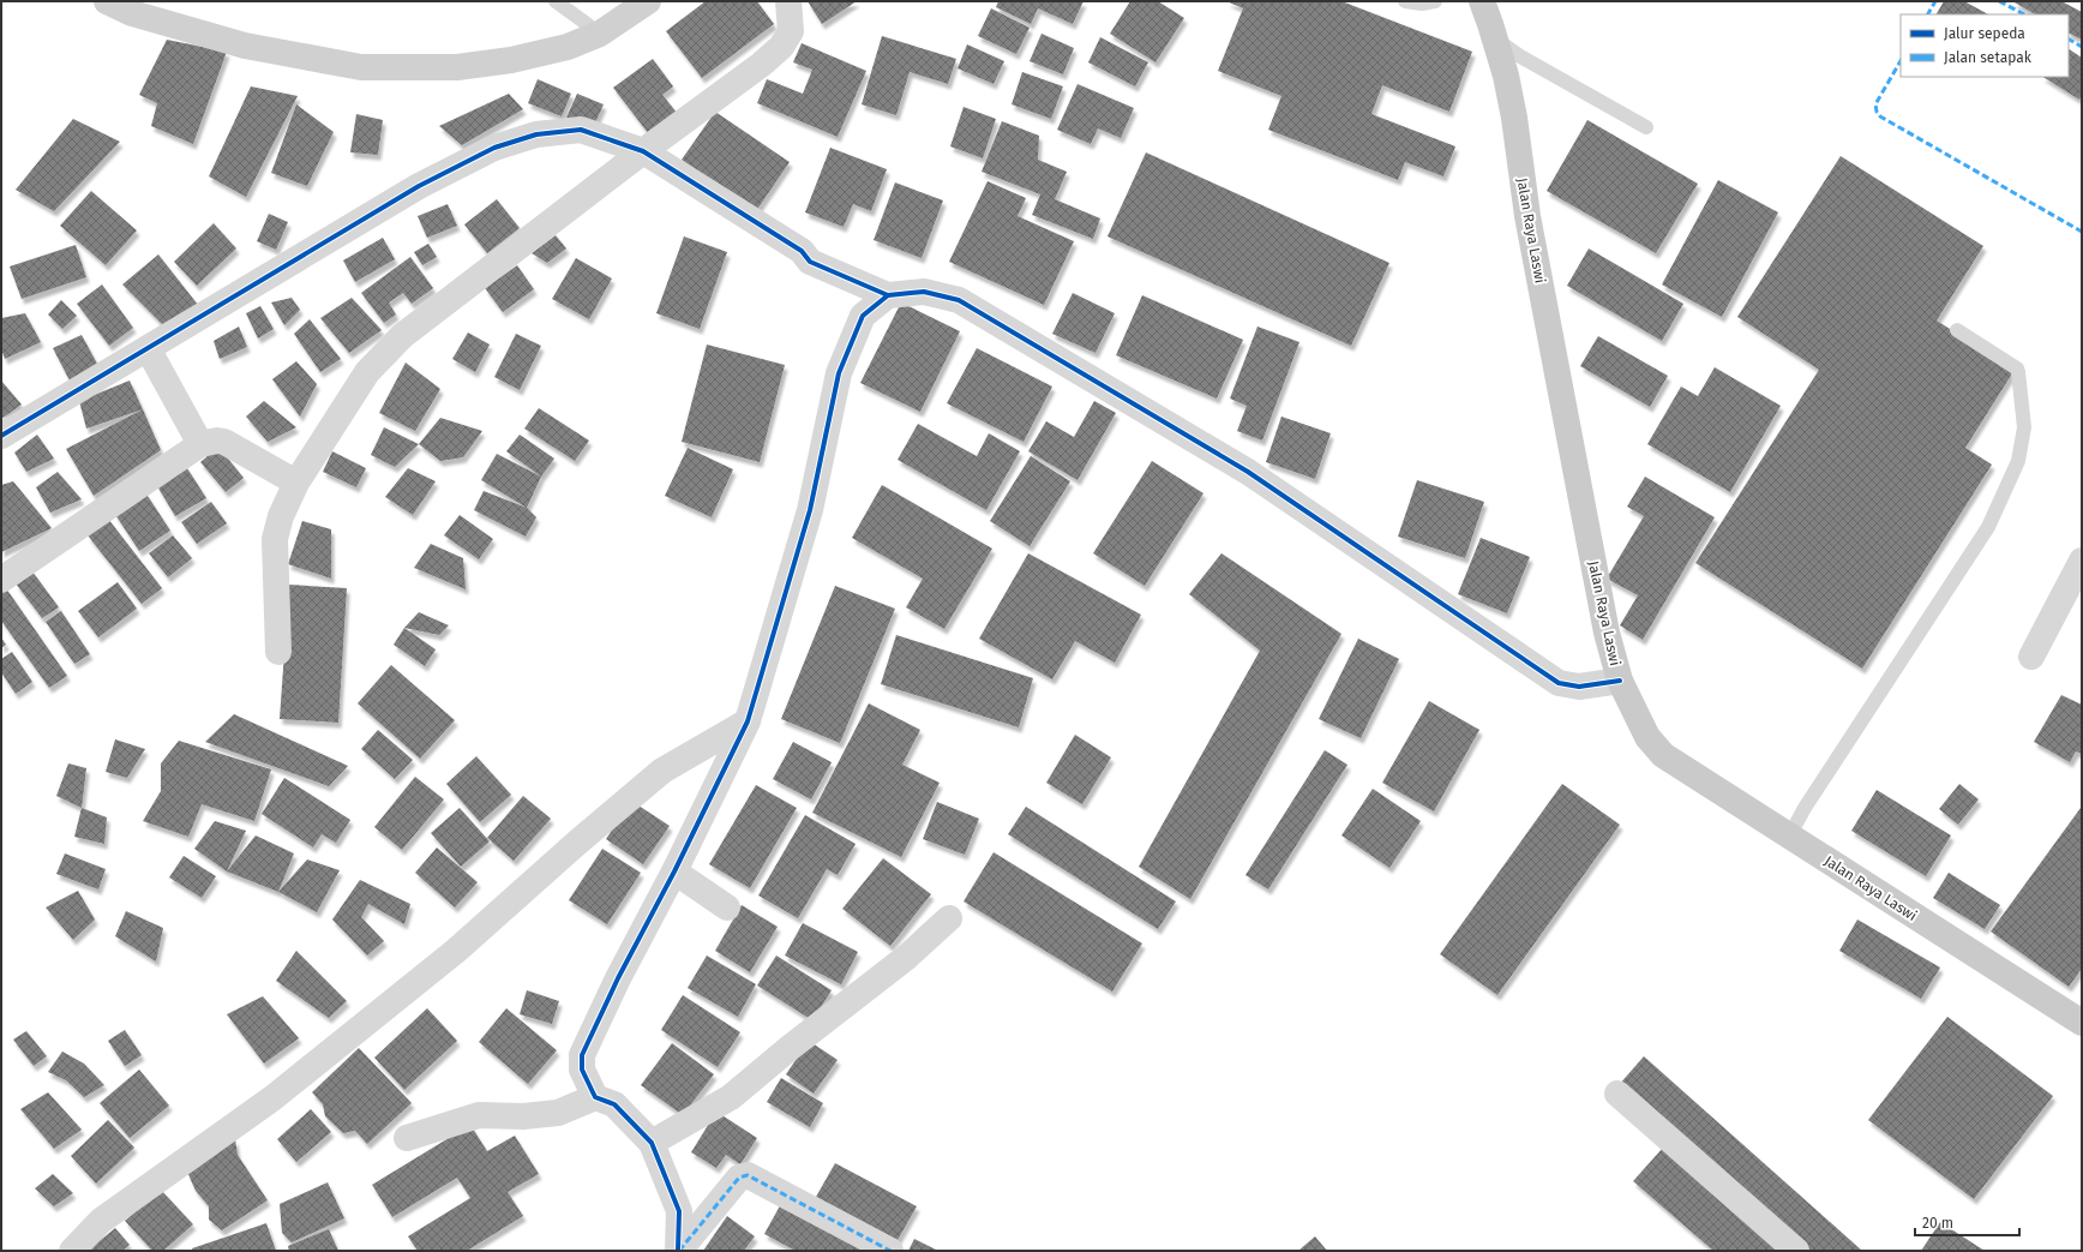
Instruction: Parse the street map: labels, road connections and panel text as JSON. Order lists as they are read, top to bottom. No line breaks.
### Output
{"streets":{"main road":["Jalan Raya Laswi"]},"legend":["Jalur sepeda","Jalan setapak"],"scale_bar":"20 m"}
